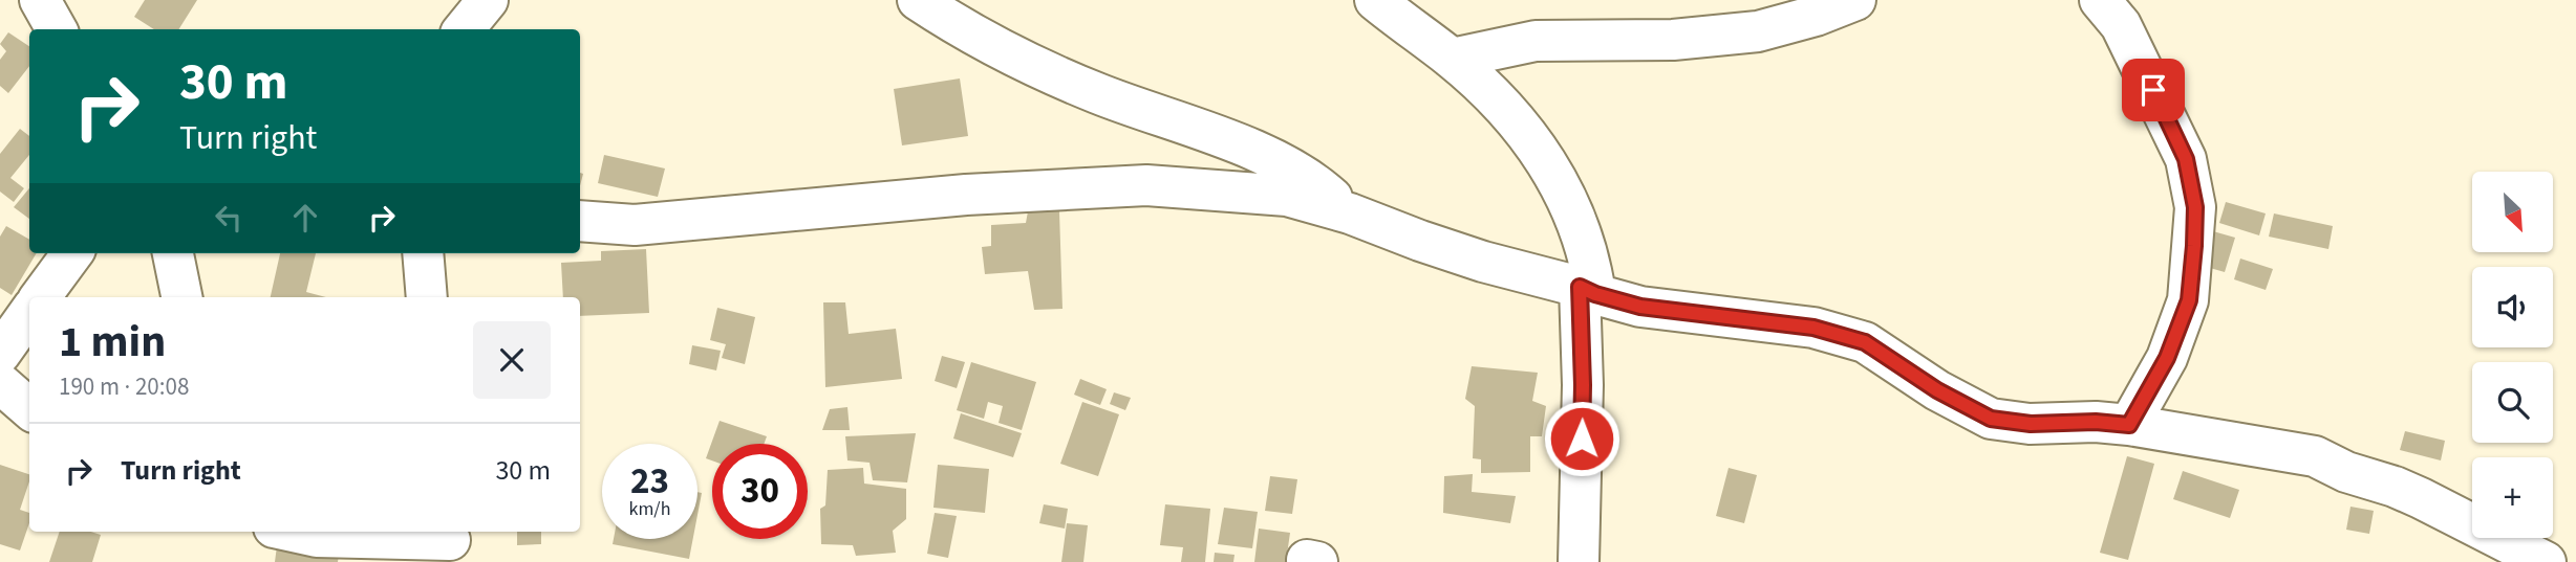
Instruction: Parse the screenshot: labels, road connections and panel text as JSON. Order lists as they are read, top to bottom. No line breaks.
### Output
{"north":"bottom right","page":{"turn":["30 m","Turn right"],"map_buttons":"+","heading":["1 min","190 m · 20:08"],"list":[{"name":"Turn right","value":"30 m"}],"speed":"23 km/h","limit":"30"}}
